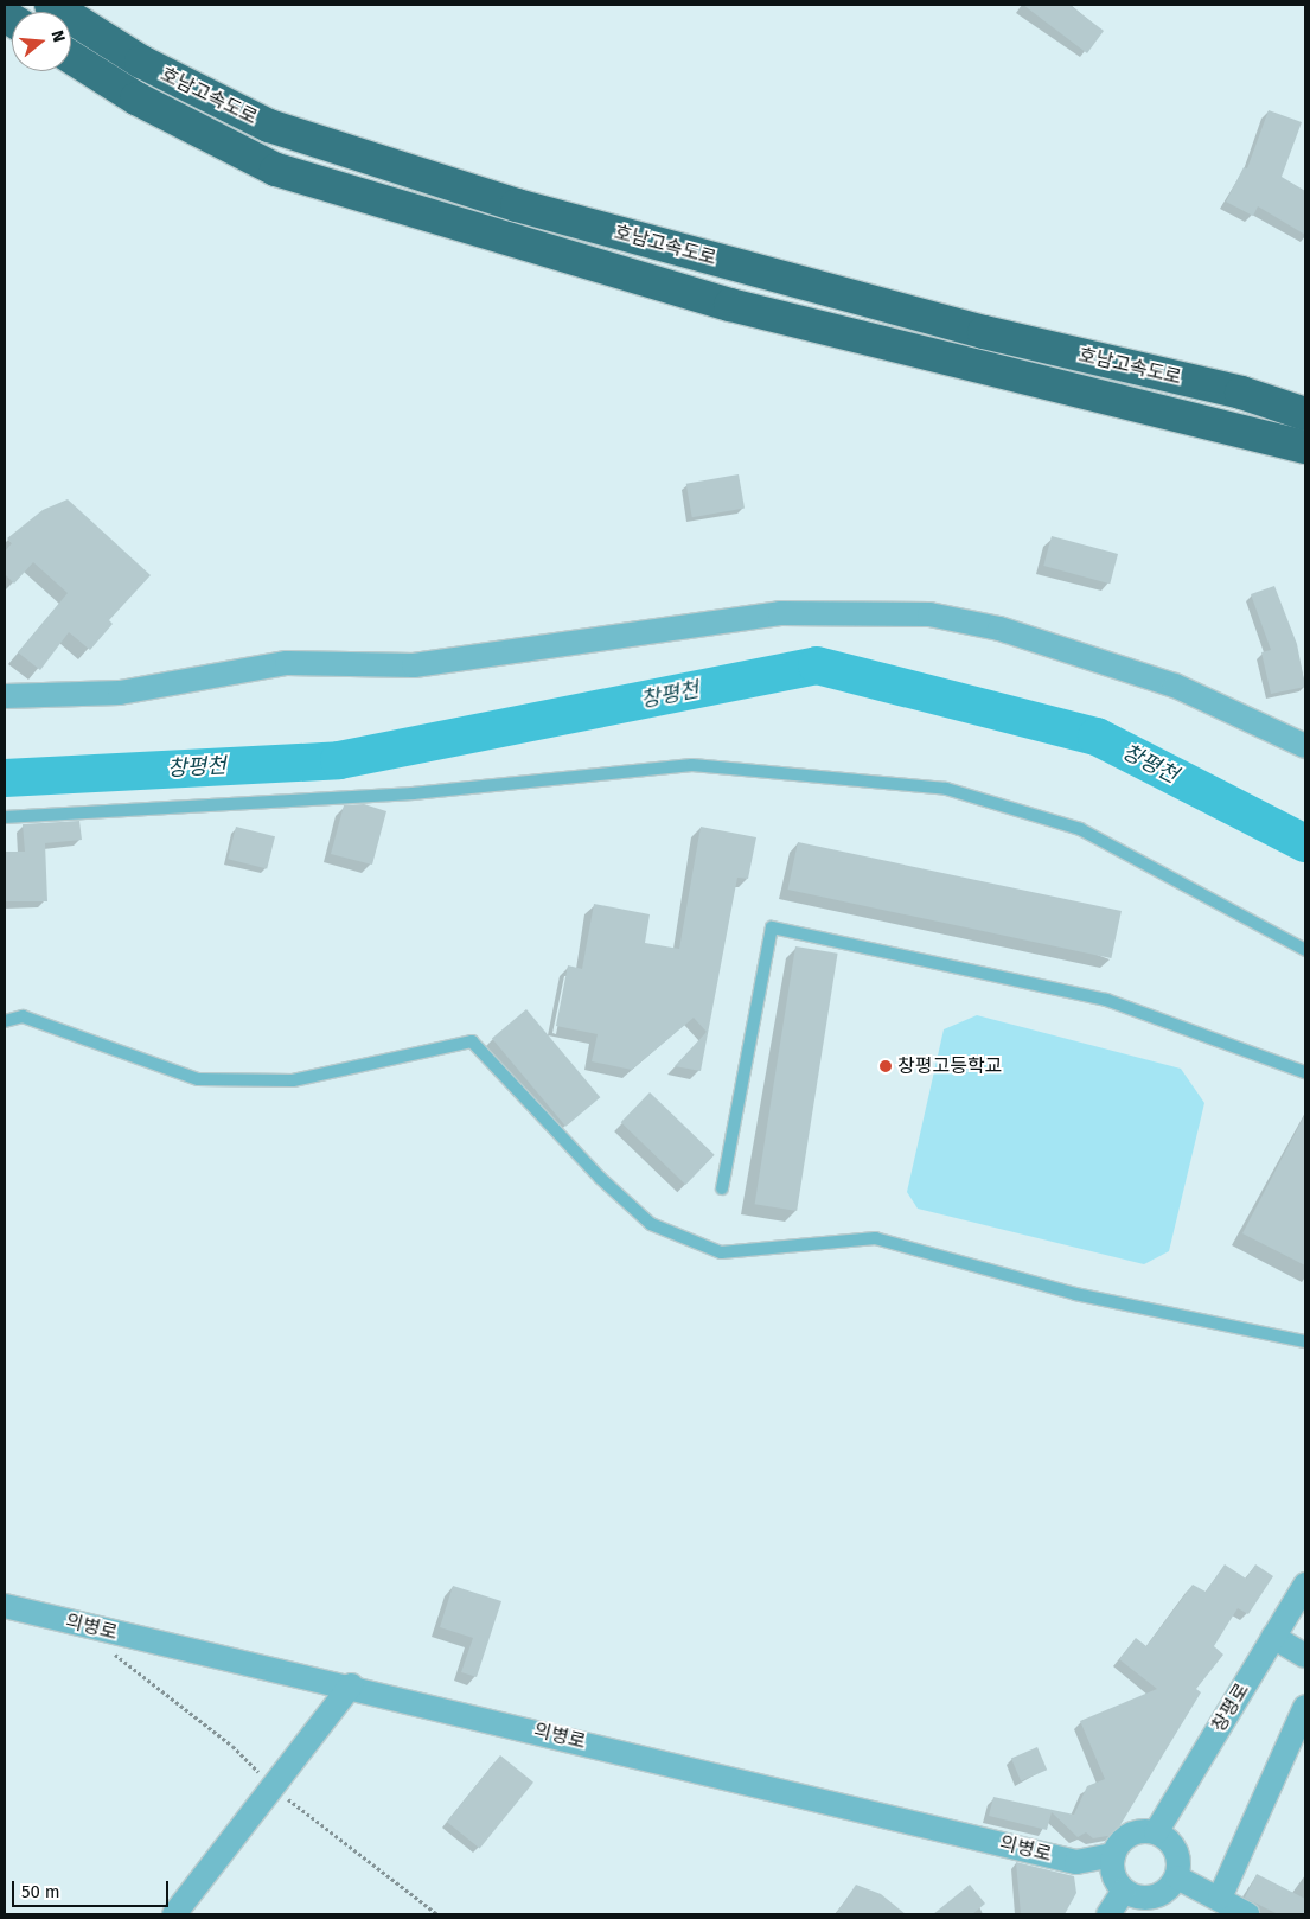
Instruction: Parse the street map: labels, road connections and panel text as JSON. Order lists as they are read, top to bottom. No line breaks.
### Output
{"streets":{"highway":["호남고속도로"],"street":["의병로","창평로"]},"crossings":[["의병로","창평로"]],"water":["창평천"],"places":["창평고등학교"],"scale_bar":"50 m","north":"right"}
